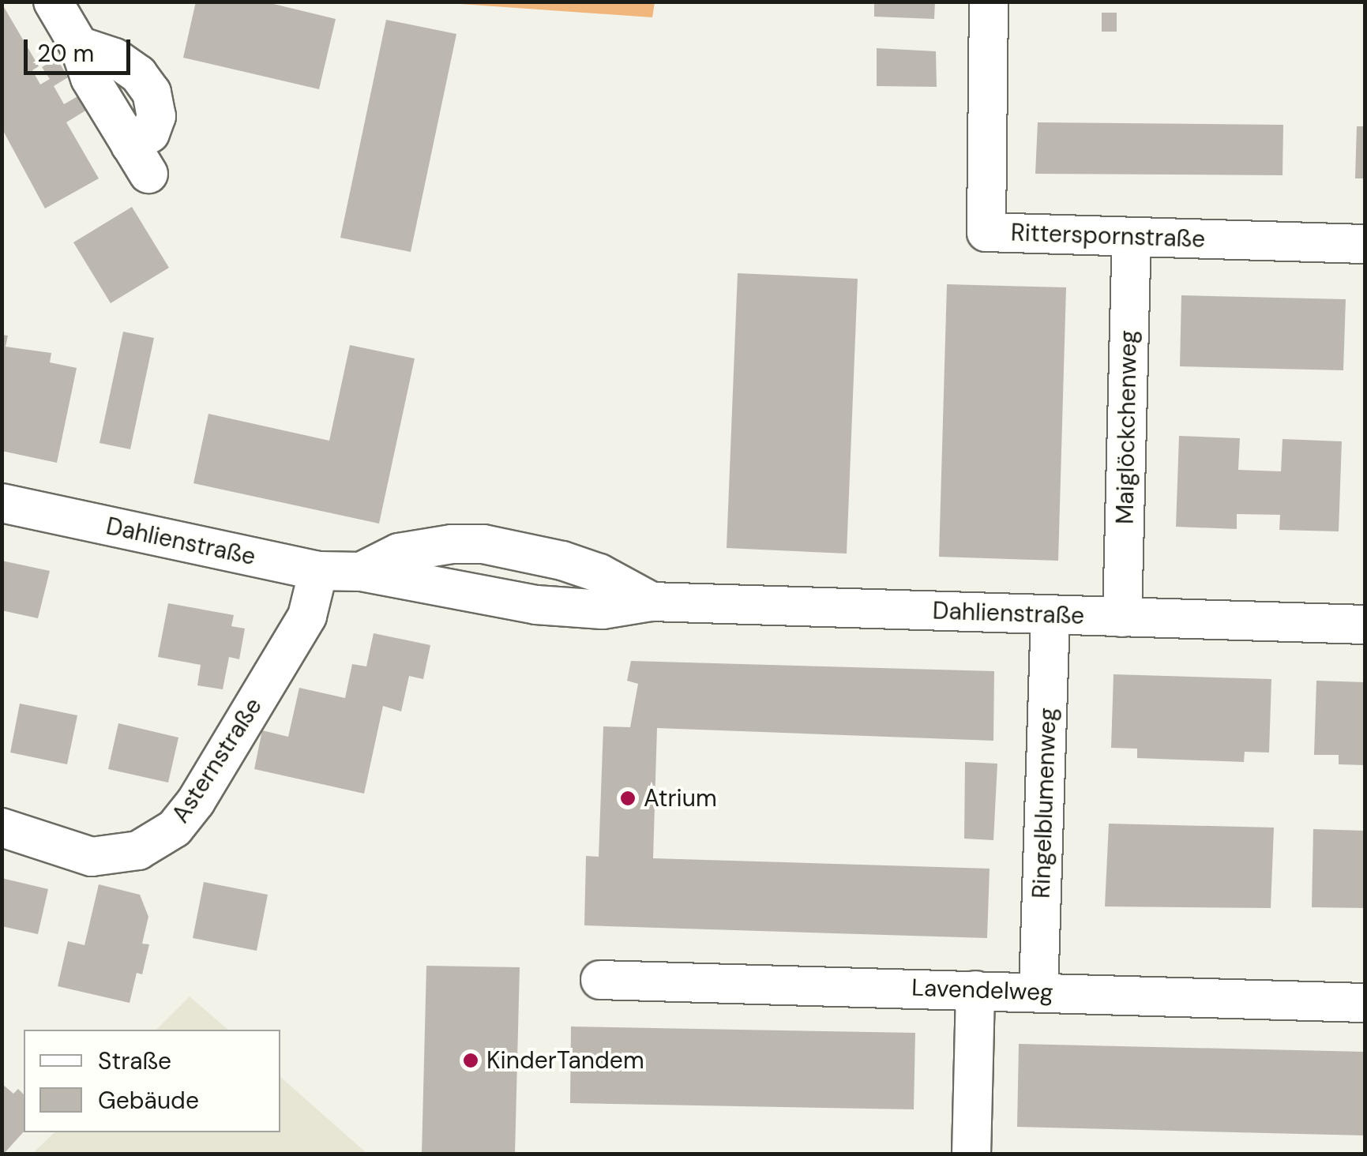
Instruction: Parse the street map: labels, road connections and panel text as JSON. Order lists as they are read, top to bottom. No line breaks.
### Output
{"streets":{"street":["Ritterspornstraße","Maiglöckchenweg","Dahlienstraße","Asternstraße","Ringelblumenweg","Lavendelweg"]},"crossings":[["Ritterspornstraße","Maiglöckchenweg"],["Maiglöckchenweg","Dahlienstraße"],["Dahlienstraße","Asternstraße"],["Dahlienstraße","Ringelblumenweg"],["Ringelblumenweg","Lavendelweg"]],"places":["Atrium","KinderTandem"],"legend":["Straße","Gebäude"],"scale_bar":"20 m"}
